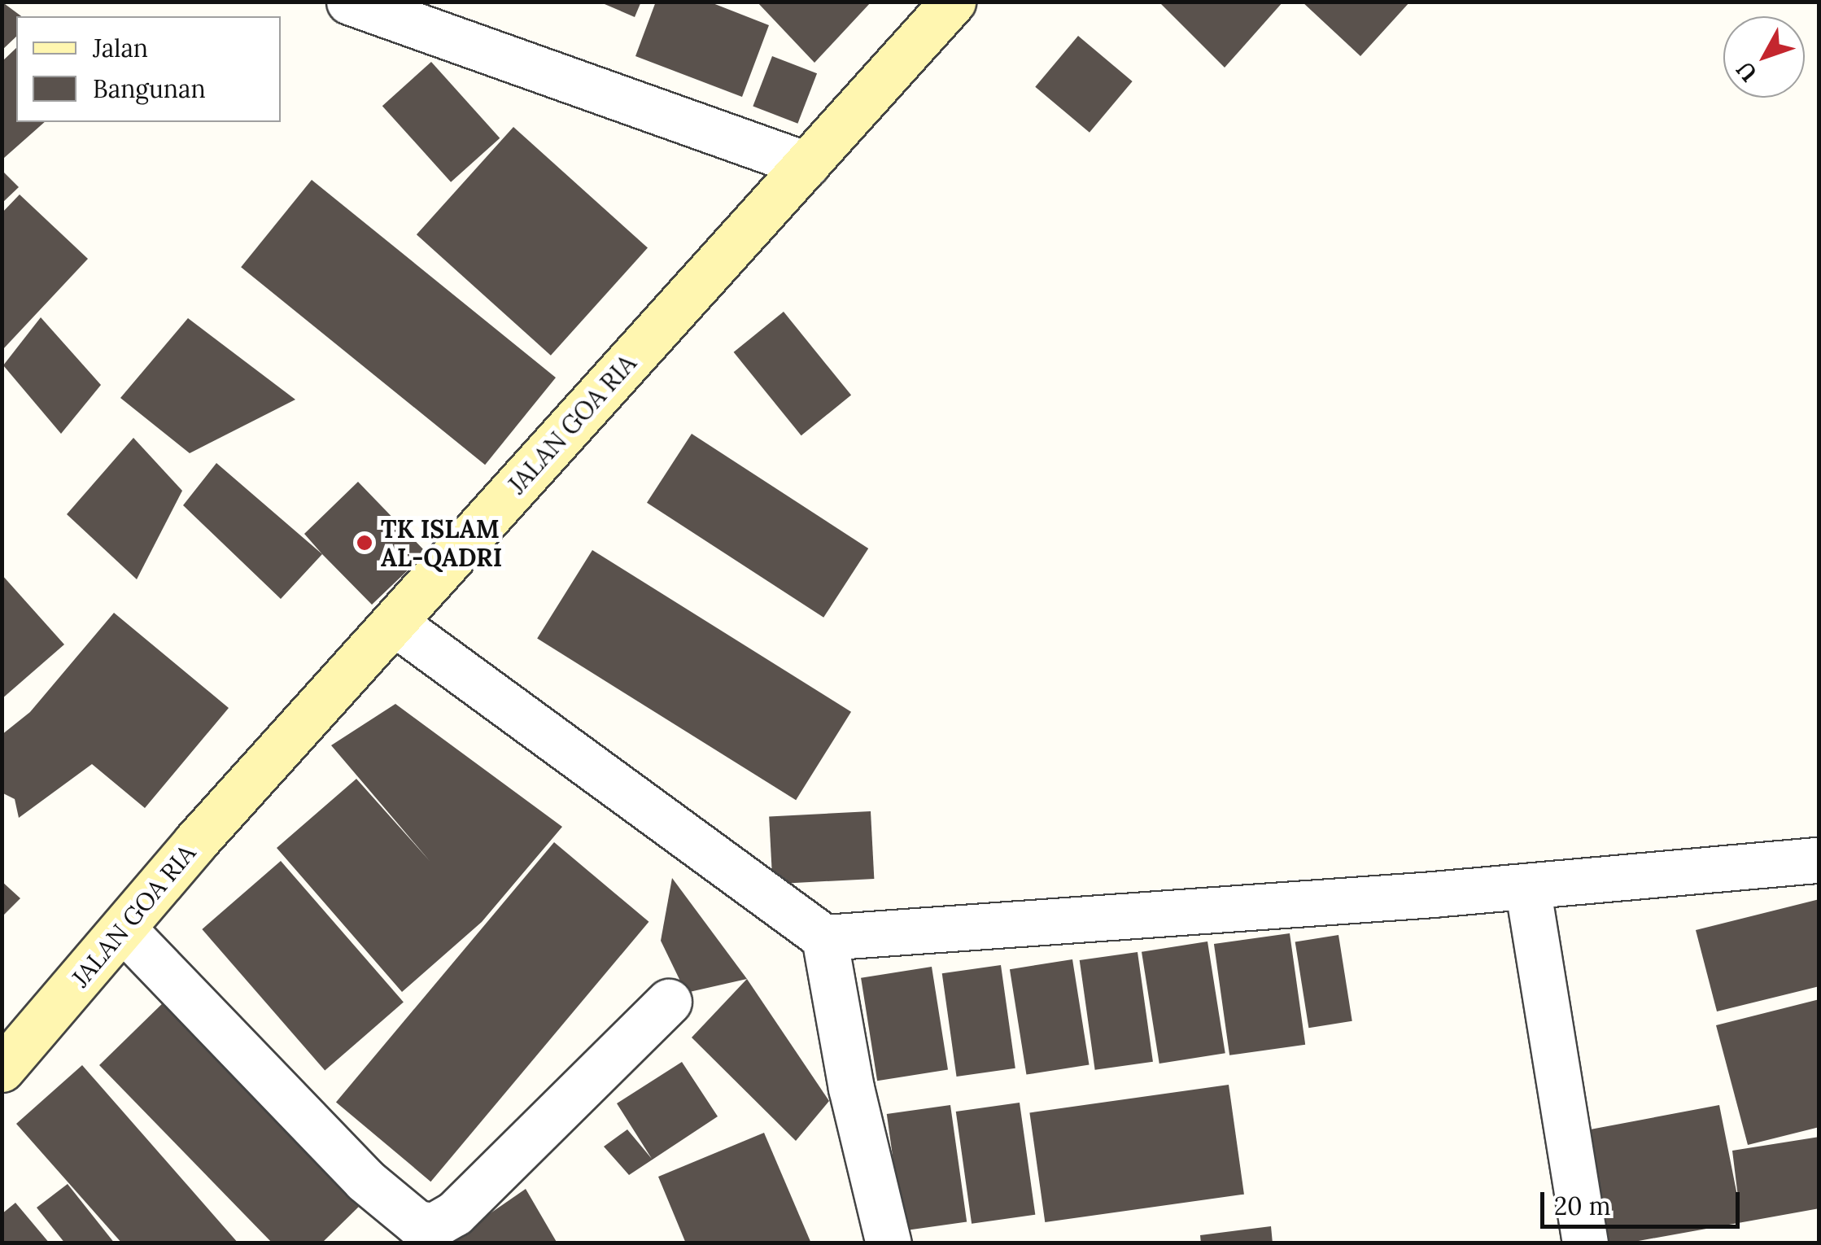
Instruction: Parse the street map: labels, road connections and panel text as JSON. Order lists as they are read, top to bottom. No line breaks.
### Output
{"streets":{"main road":["JALAN GOA RIA"]},"places":["TK ISLAM AL-QADRI"],"legend":["Jalan","Bangunan"],"scale_bar":"20 m","north":"bottom left"}
